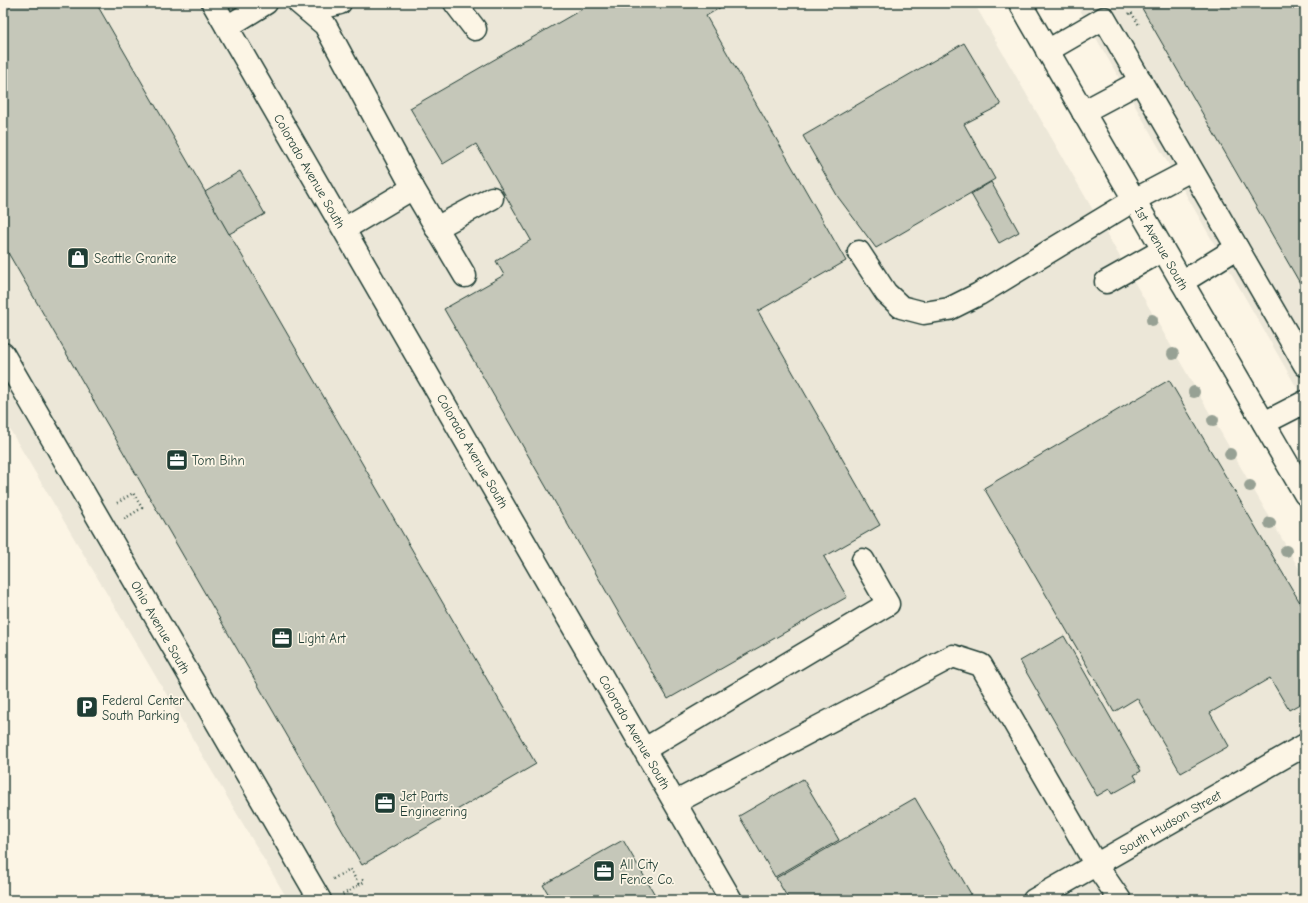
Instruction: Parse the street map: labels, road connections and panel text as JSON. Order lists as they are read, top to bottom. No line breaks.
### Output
{"streets":{"street":["Colorado Avenue South","1st Avenue South","Ohio Avenue South","South Hudson Street"]},"places":{"shop":["Seattle Granite"],"office":["Tom Bihn","Light Art","Jet Parts Engineering","All City Fence Co."],"parking":["Federal Center South Parking"]}}
